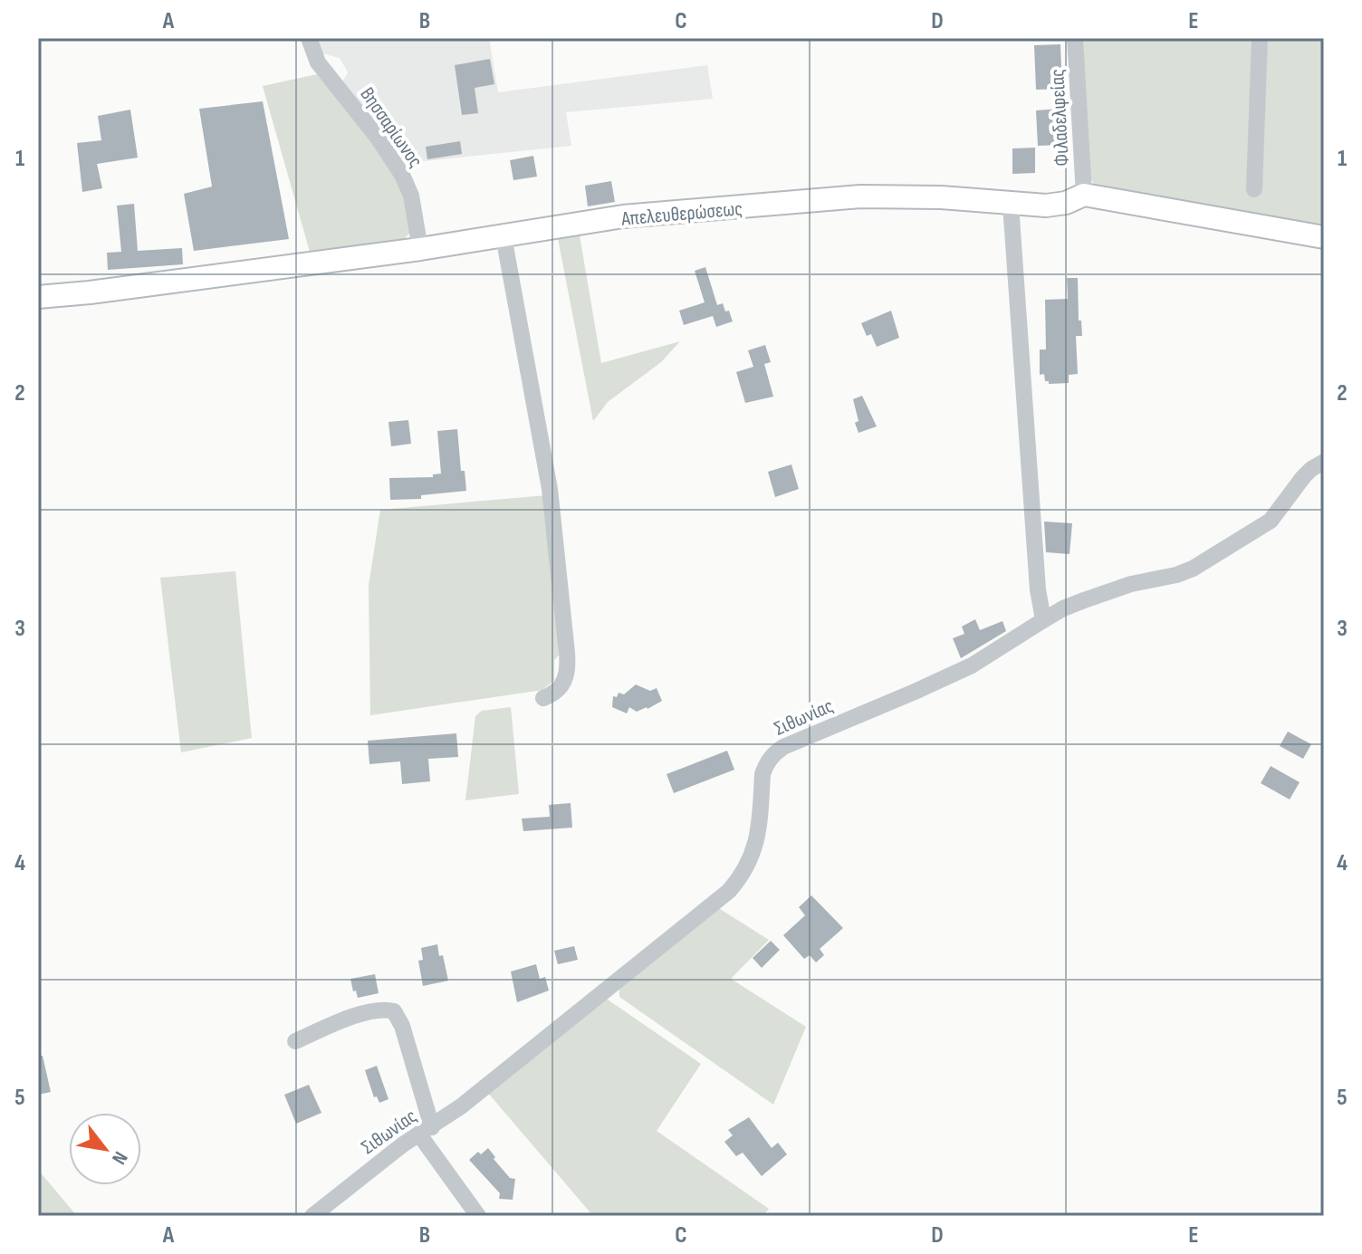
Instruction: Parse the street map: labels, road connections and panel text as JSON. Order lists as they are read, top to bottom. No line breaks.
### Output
{"streets":{"street":["Φιλαδελφείας","Βησσαρίωνος","Απελευθερώσεως","Σιθωνίας"]},"crossings":[["Φιλαδελφείας","Απελευθερώσεως"],["Βησσαρίωνος","Απελευθερώσεως"]],"north":"bottom right","grid":{"columns":["A","B","C","D","E"],"rows":["1","2","3","4","5"]}}
